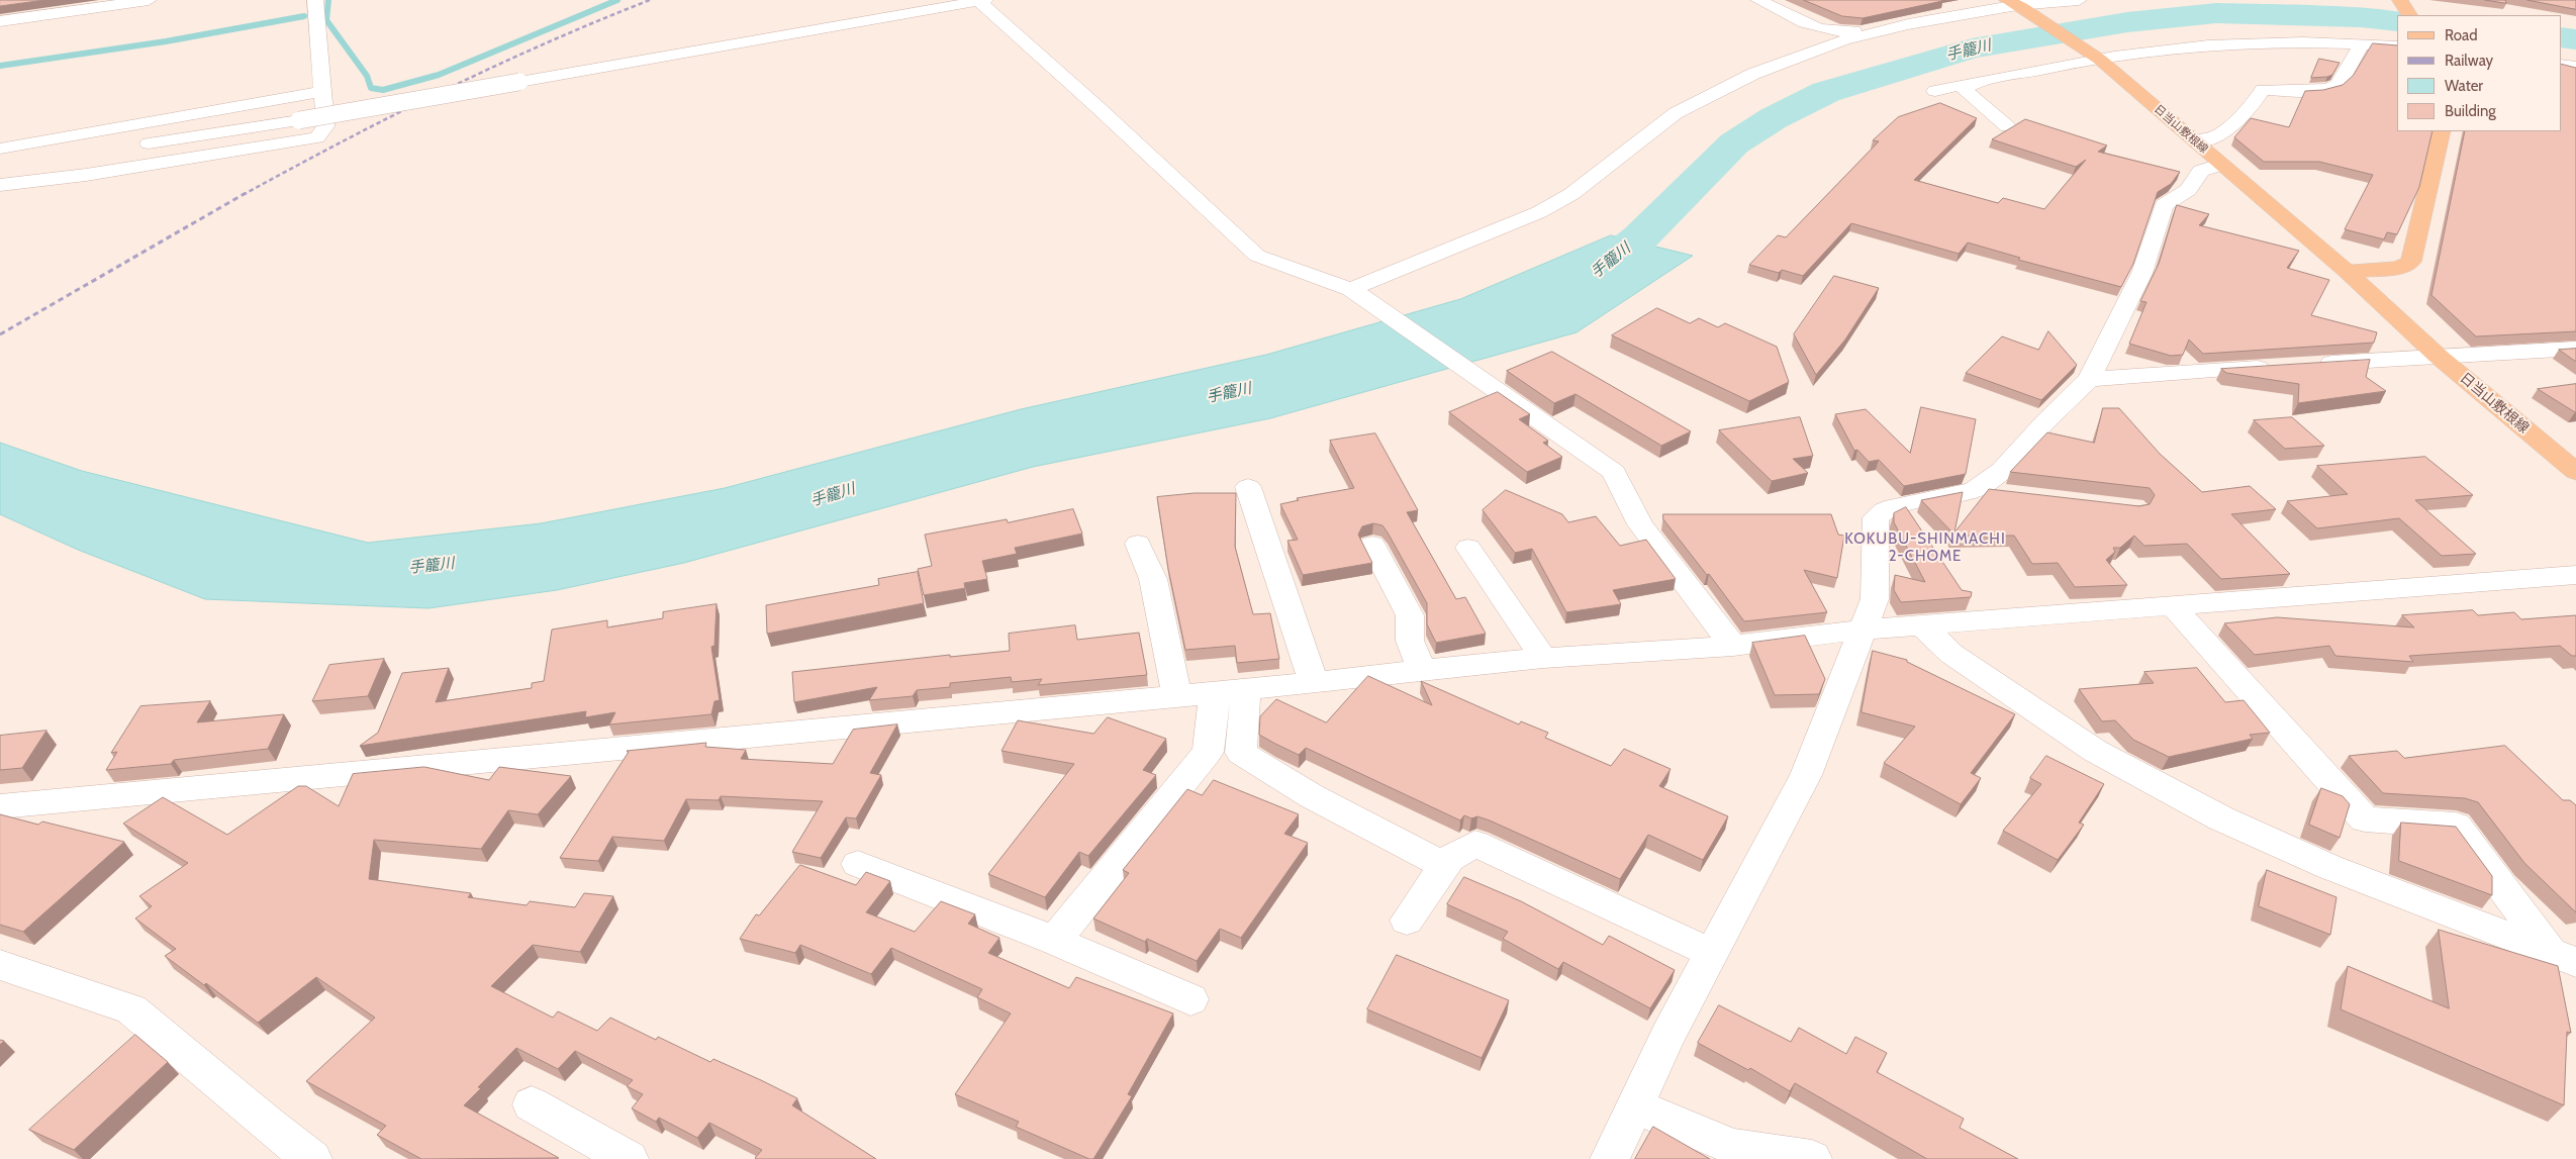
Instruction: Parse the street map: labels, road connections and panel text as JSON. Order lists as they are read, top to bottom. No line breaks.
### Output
{"streets":{"main road":["日当山敷根線"]},"districts":["KOKUBU-SHINMACHI 2-CHOME"],"water":["手籠川"],"legend":["Road","Railway","Water","Building"]}
